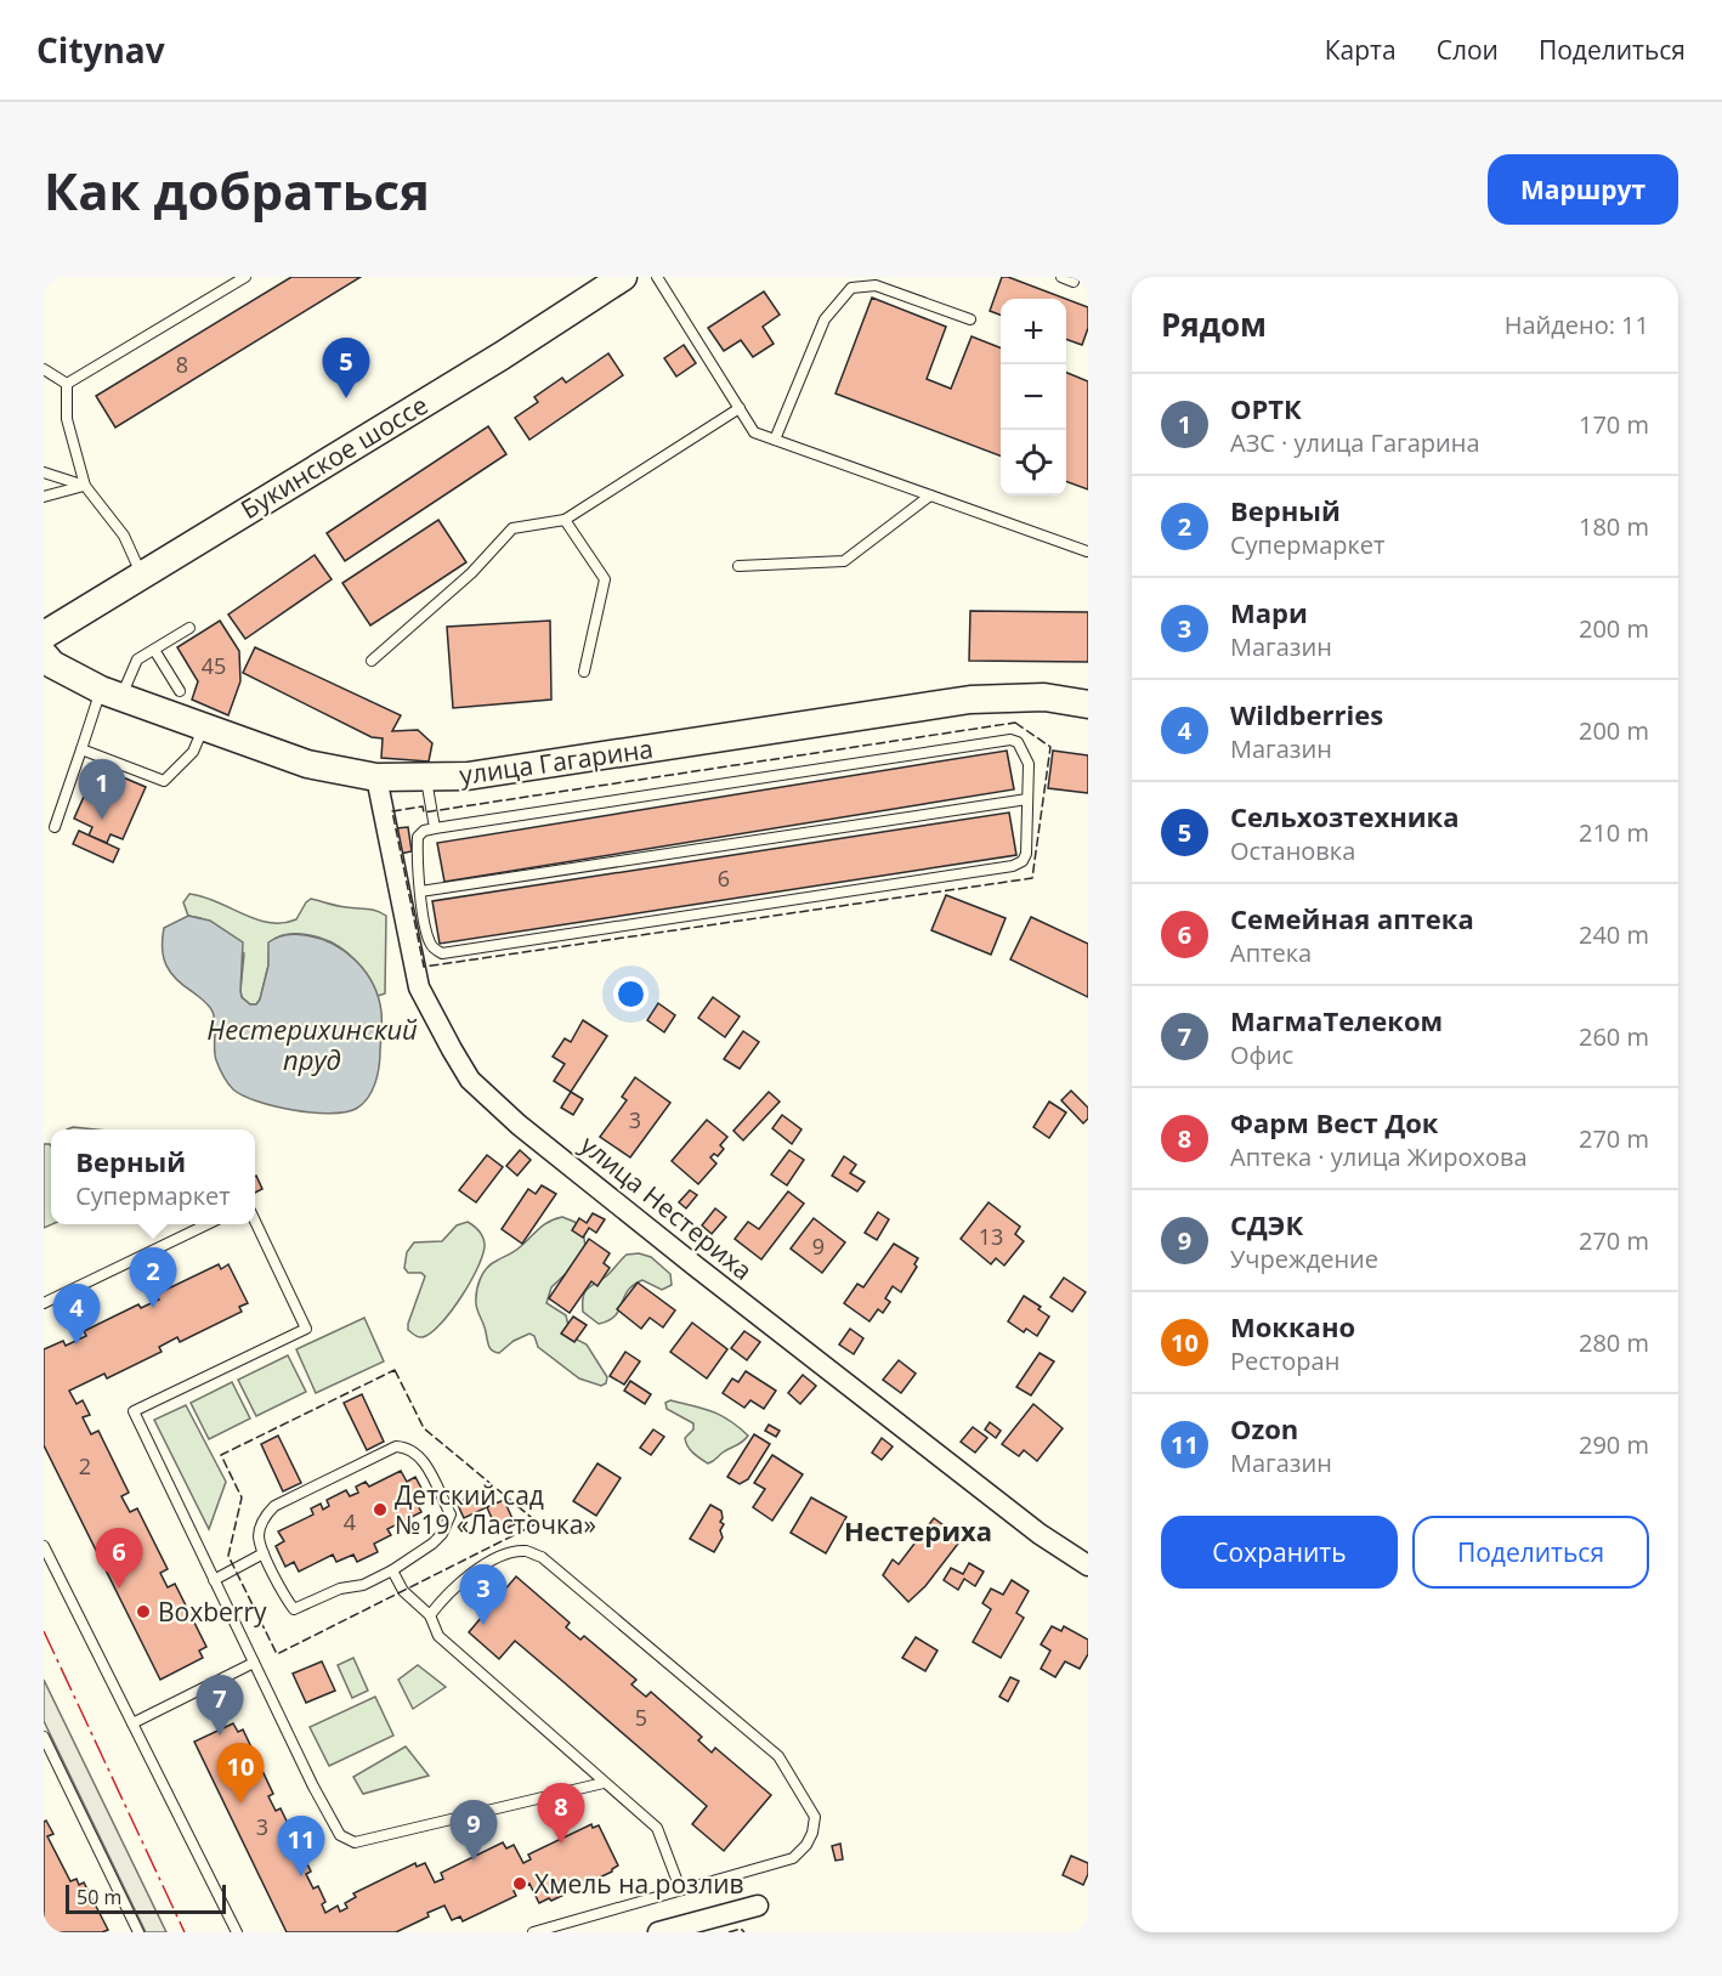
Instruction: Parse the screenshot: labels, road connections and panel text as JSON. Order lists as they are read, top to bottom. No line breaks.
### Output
{"streets":{"street":["Букинское шоссе","улица Гагарина","улица Нестериха"]},"crossings":[["улица Гагарина","улица Нестериха"]],"districts":["Нестериха"],"water":["Нестерихинский пруд"],"places":["Детский сад №19 «Ласточка»","Boxberry","Хмель на розлив"],"house_numbers":["8","45","6","3","13","9","2","4","5","3"],"scale_bar":"50 m","page":{"header":"Citynav","nav":["Карта","Слои","Поделиться"],"buttons":["Маршрут",["Сохранить","Поделиться"]],"title":"Как добраться","heading":["Рядом","Найдено: 11"],"map_buttons":["+","−"],"pins":["5","1","2","4","6","3","7","10","8","9","11"],"list":[{"mark":"1","name":"ОРТК","note":"АЗС · улица Гагарина","value":"170 m"},{"mark":"2","name":"Верный","note":"Супермаркет","value":"180 m"},{"mark":"3","name":"Мари","note":"Магазин","value":"200 m"},{"mark":"4","name":"Wildberries","note":"Магазин","value":"200 m"},{"mark":"5","name":"Сельхозтехника","note":"Остановка","value":"210 m"},{"mark":"6","name":"Семейная аптека","note":"Аптека","value":"240 m"},{"mark":"7","name":"МагмаТелеком","note":"Офис","value":"260 m"},{"mark":"8","name":"Фарм Вест Док","note":"Аптека · улица Жирохова","value":"270 m"},{"mark":"9","name":"СДЭК","note":"Учреждение","value":"270 m"},{"mark":"10","name":"Моккано","note":"Ресторан","value":"280 m"},{"mark":"11","name":"Ozon","note":"Магазин","value":"290 m"}],"popup":["Верный","Супермаркет"],"scale":"50 m"}}
